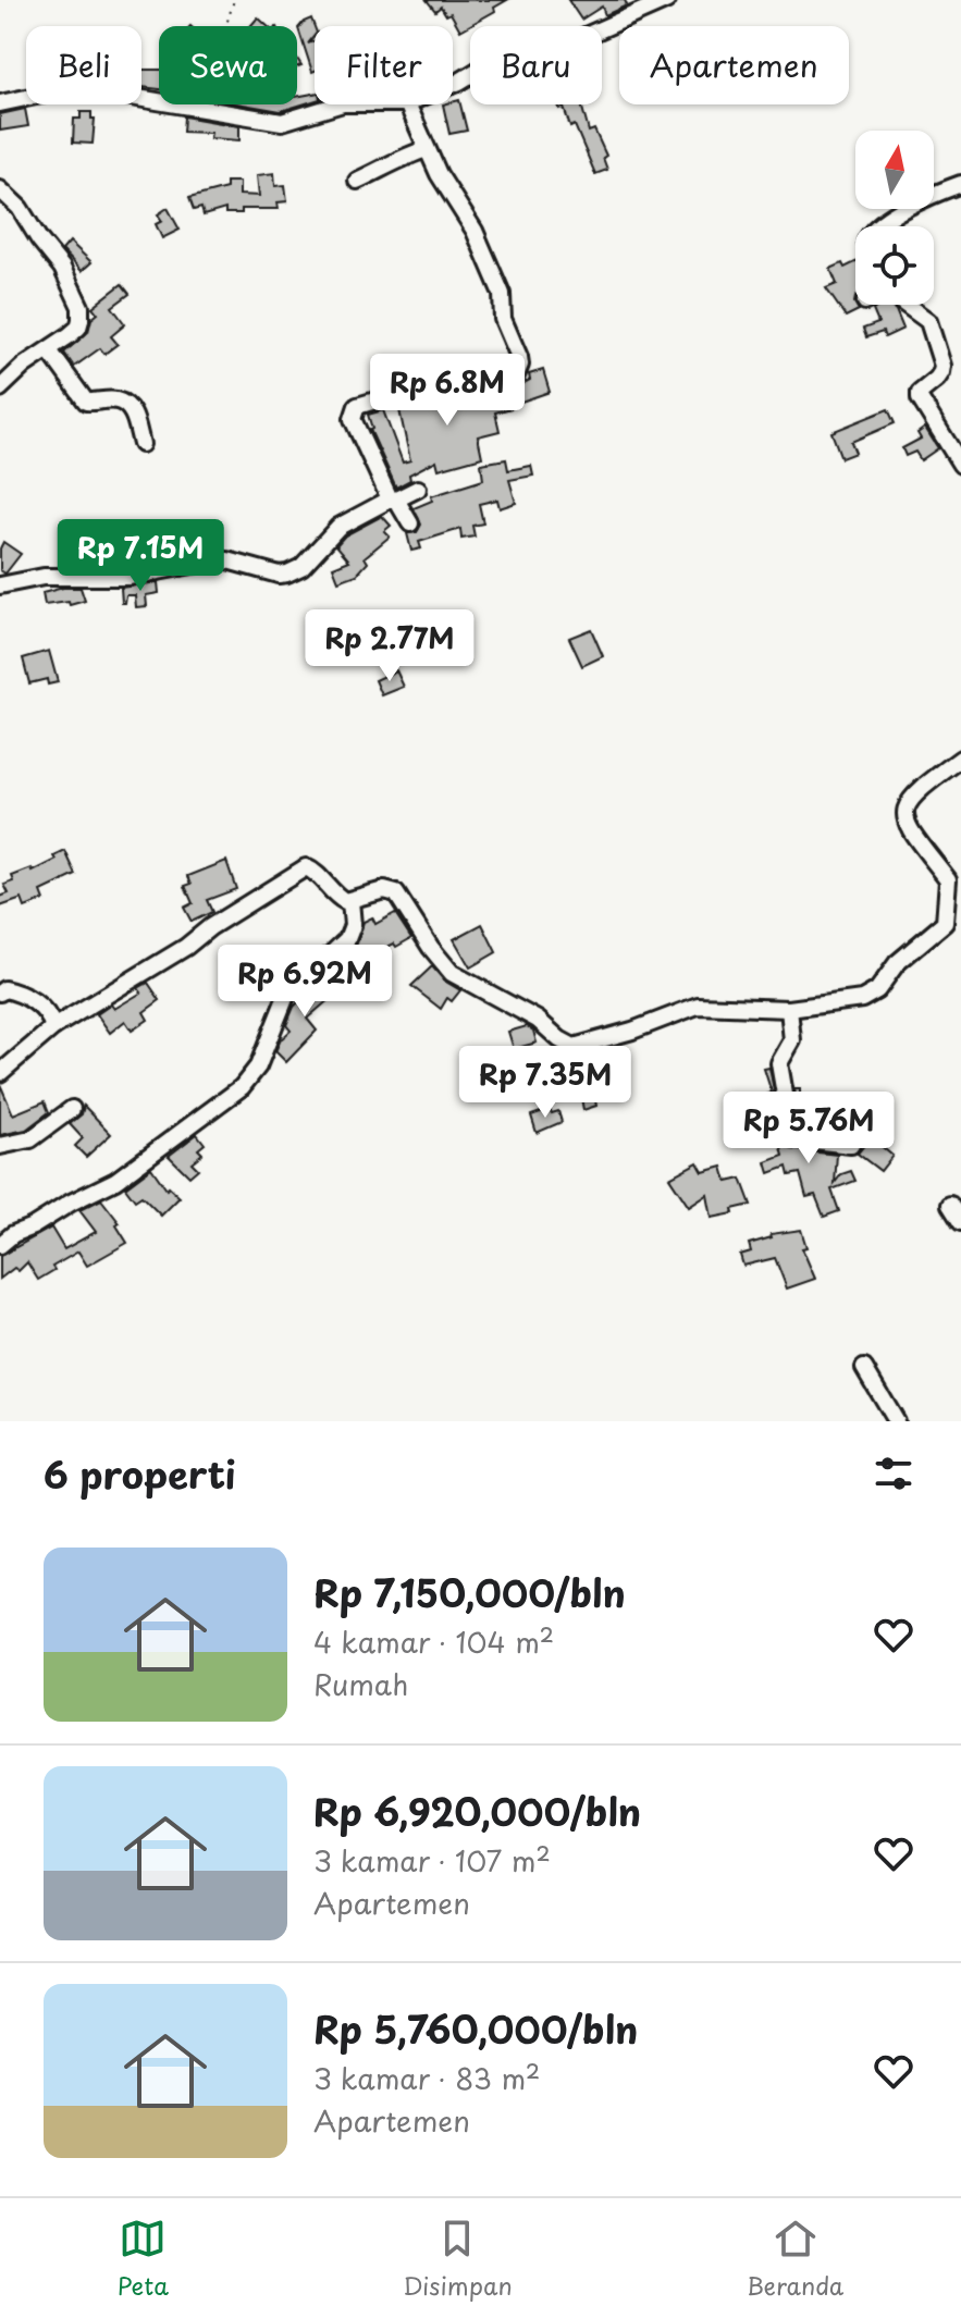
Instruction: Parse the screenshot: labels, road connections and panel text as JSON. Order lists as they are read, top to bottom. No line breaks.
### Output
{"north":"top","page":{"chip":["Beli","Sewa","Filter","Baru","Apartemen"],"price":["Rp 6.8M","Rp 7.15M","Rp 2.77M","Rp 6.92M","Rp 7.35M","Rp 5.76M"],"heading":"6 properti","list":[{"name":"Rp 7,150,000/bln","note":"4 kamar · 104 m² · Rumah"},{"name":"Rp 6,920,000/bln","note":"3 kamar · 107 m² · Apartemen"},{"name":"Rp 5,760,000/bln","note":"3 kamar · 83 m² · Apartemen"}],"tabs":["Peta","Disimpan","Beranda"]}}
